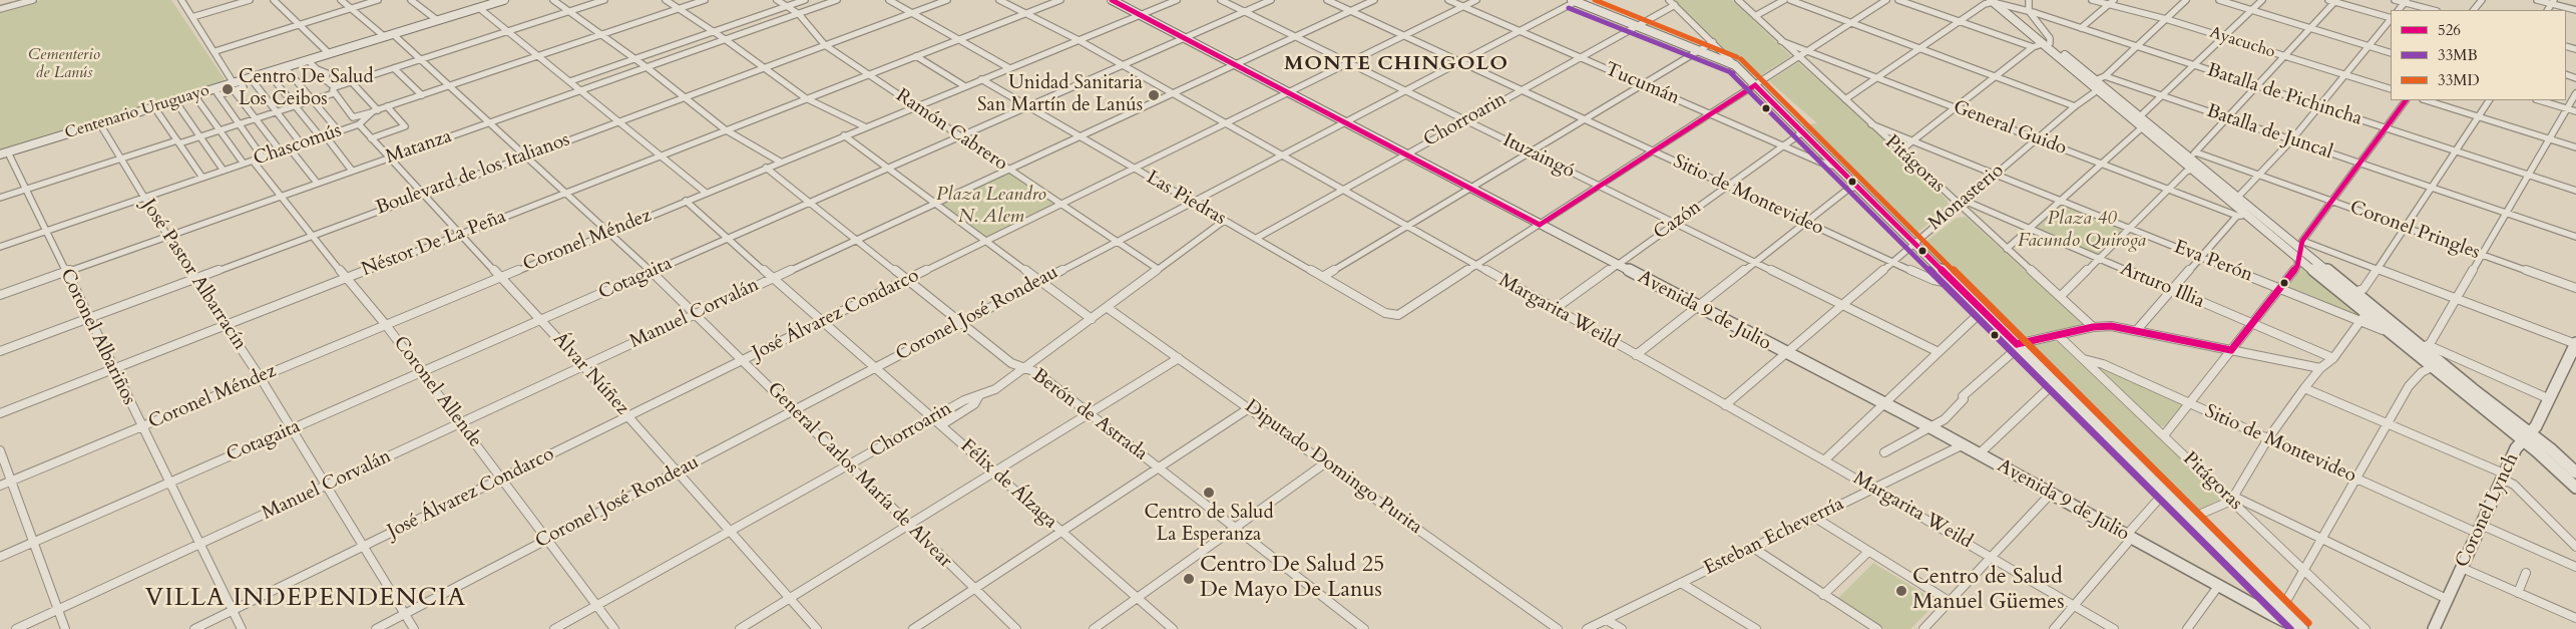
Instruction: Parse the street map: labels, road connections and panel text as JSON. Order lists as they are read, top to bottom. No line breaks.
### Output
{"streets":{"main road":["Centenario Uruguayo","Avenida 9 de Julio","Coronel Lynch"],"street":["Ayacucho","Tucumán","Batalla de Pichincha","Chorroarin","General Guido","Ramón Cabrero","Batalla de Juncal","Chascomús","Matanza","Ituzaingó","Pitágoras","Boulevard de los Italianos","Sitio de Montevideo","Monasterio","Las Piedras","Cazón","Coronel Pringles","Coronel Méndez","Néstor De La Peña","Eva Perón","José Pastor Albarracín","Cotagaita","Arturo Illia","Margarita Weild","Manuel Corvalán","Coronel José Rondeau","José Álvarez Condarco","Coronel Albariños","Álvar Núñez","Coronel Allende","Berón de Astrada","Diputado Domingo Purita","General Carlos María de Alvear","Félix de Álzaga","Esteban Echeverría"]},"crossings":[["Tucumán","Chorroarin"],["Tucumán","Cazón"],["Tucumán","Coronel José Rondeau"],["Tucumán","José Álvarez Condarco"],["Centenario Uruguayo","José Pastor Albarracín"],["Centenario Uruguayo","Coronel Albariños"],["Centenario Uruguayo","General Carlos María de Alvear"],["Chorroarin","Ramón Cabrero"],["Chorroarin","Ituzaingó"],["Chorroarin","Sitio de Montevideo"],["Chorroarin","Las Piedras"],["Chorroarin","Avenida 9 de Julio"],["Chorroarin","Margarita Weild"],["Chorroarin","Álvar Núñez"],["Chorroarin","Coronel Allende"],["Chorroarin","Berón de Astrada"],["Chorroarin","Diputado Domingo Purita"],["Chorroarin","General Carlos María de Alvear"],["Chorroarin","Félix de Álzaga"],["General Guido","Pitágoras"],["General Guido","Monasterio"],["Ramón Cabrero","Matanza"],["Ramón Cabrero","Boulevard de los Italianos"],["Ramón Cabrero","Coronel Méndez"],["Ramón Cabrero","Néstor De La Peña"],["Ramón Cabrero","Cotagaita"],["Ramón Cabrero","Manuel Corvalán"],["Ramón Cabrero","Coronel José Rondeau"],["Ramón Cabrero","José Álvarez Condarco"],["Chascomús","José Pastor Albarracín"],["Chascomús","Coronel Albariños"],["Chascomús","Álvar Núñez"],["Chascomús","Coronel Allende"],["Chascomús","General Carlos María de Alvear"],["Matanza","José Pastor Albarracín"],["Matanza","Coronel Albariños"],["Matanza","Álvar Núñez"],["Matanza","Coronel Allende"],["Matanza","General Carlos María de Alvear"],["Ituzaingó","Monasterio"],["Ituzaingó","Cazón"],["Ituzaingó","Cotagaita"],["Ituzaingó","Manuel Corvalán"],["Ituzaingó","Coronel José Rondeau"],["Ituzaingó","José Álvarez Condarco"],["Pitágoras","Sitio de Montevideo"],["Pitágoras","Monasterio"],["Pitágoras","Eva Perón"],["Pitágoras","Arturo Illia"],["Boulevard de los Italianos","José Pastor Albarracín"],["Boulevard de los Italianos","Coronel Albariños"],["Boulevard de los Italianos","Álvar Núñez"],["Boulevard de los Italianos","Coronel Allende"],["Boulevard de los Italianos","General Carlos María de Alvear"],["Sitio de Montevideo","Monasterio"],["Sitio de Montevideo","Cazón"],["Sitio de Montevideo","Manuel Corvalán"],["Sitio de Montevideo","Coronel José Rondeau"],["Sitio de Montevideo","José Álvarez Condarco"],["Sitio de Montevideo","Coronel Lynch"],["Monasterio","Eva Perón"],["Monasterio","Arturo Illia"],["Monasterio","Avenida 9 de Julio"],["Monasterio","Margarita Weild"],["Las Piedras","Coronel Méndez"],["Las Piedras","Cotagaita"],["Las Piedras","Margarita Weild"],["Las Piedras","Manuel Corvalán"],["Las Piedras","Coronel José Rondeau"],["Las Piedras","José Álvarez Condarco"],["Cazón","Avenida 9 de Julio"],["Cazón","Margarita Weild"],["Coronel Méndez","José Pastor Albarracín"],["Coronel Méndez","Avenida 9 de Julio"],["Coronel Méndez","Margarita Weild"],["Coronel Méndez","Coronel Albariños"],["Coronel Méndez","Álvar Núñez"],["Coronel Méndez","Coronel Allende"],["Coronel Méndez","Berón de Astrada"],["Coronel Méndez","General Carlos María de Alvear"],["Coronel Méndez","Félix de Álzaga"],["Néstor De La Peña","José Pastor Albarracín"],["Néstor De La Peña","Margarita Weild"],["Néstor De La Peña","Coronel Albariños"],["Néstor De La Peña","Álvar Núñez"],["Néstor De La Peña","Coronel Allende"],["Néstor De La Peña","General Carlos María de Alvear"],["José Pastor Albarracín","Cotagaita"],["José Pastor Albarracín","Manuel Corvalán"],["José Pastor Albarracín","Coronel José Rondeau"],["José Pastor Albarracín","José Álvarez Condarco"],["Cotagaita","Avenida 9 de Julio"],["Cotagaita","Margarita Weild"],["Cotagaita","Coronel Albariños"],["Cotagaita","Álvar Núñez"],["Cotagaita","Coronel Allende"],["Cotagaita","Berón de Astrada"],["Cotagaita","General Carlos María de Alvear"],["Cotagaita","Félix de Álzaga"],["Avenida 9 de Julio","Manuel Corvalán"],["Avenida 9 de Julio","Coronel José Rondeau"],["Avenida 9 de Julio","José Álvarez Condarco"],["Avenida 9 de Julio","Esteban Echeverría"],["Margarita Weild","Manuel Corvalán"],["Margarita Weild","Coronel José Rondeau"],["Margarita Weild","José Álvarez Condarco"],["Margarita Weild","Esteban Echeverría"],["Manuel Corvalán","Coronel Albariños"],["Manuel Corvalán","Álvar Núñez"],["Manuel Corvalán","Coronel Allende"],["Manuel Corvalán","Berón de Astrada"],["Manuel Corvalán","General Carlos María de Alvear"],["Manuel Corvalán","Félix de Álzaga"],["Coronel José Rondeau","Álvar Núñez"],["Coronel José Rondeau","Coronel Allende"],["Coronel José Rondeau","Berón de Astrada"],["Coronel José Rondeau","General Carlos María de Alvear"],["Coronel José Rondeau","Félix de Álzaga"],["José Álvarez Condarco","Coronel Albariños"],["José Álvarez Condarco","Álvar Núñez"],["José Álvarez Condarco","Coronel Allende"],["José Álvarez Condarco","Berón de Astrada"],["José Álvarez Condarco","General Carlos María de Alvear"],["José Álvarez Condarco","Félix de Álzaga"]],"districts":["MONTE CHINGOLO","VILLA INDEPENDENCIA"],"parks":["Cementerio de Lanús","Plaza Leandro N. Alem","Plaza 40 Facundo Quiroga"],"places":["Centro De Salud Los Ceibos","Unidad Sanitaria San Martín de Lanús","Centro de Salud La Esperanza","Centro De Salud 25 De Mayo De Lanus","Centro de Salud Manuel Güemes"],"lines":["transit line 526","transit line 33MD","transit line 33MB"],"legend":["526","33MB","33MD"]}
